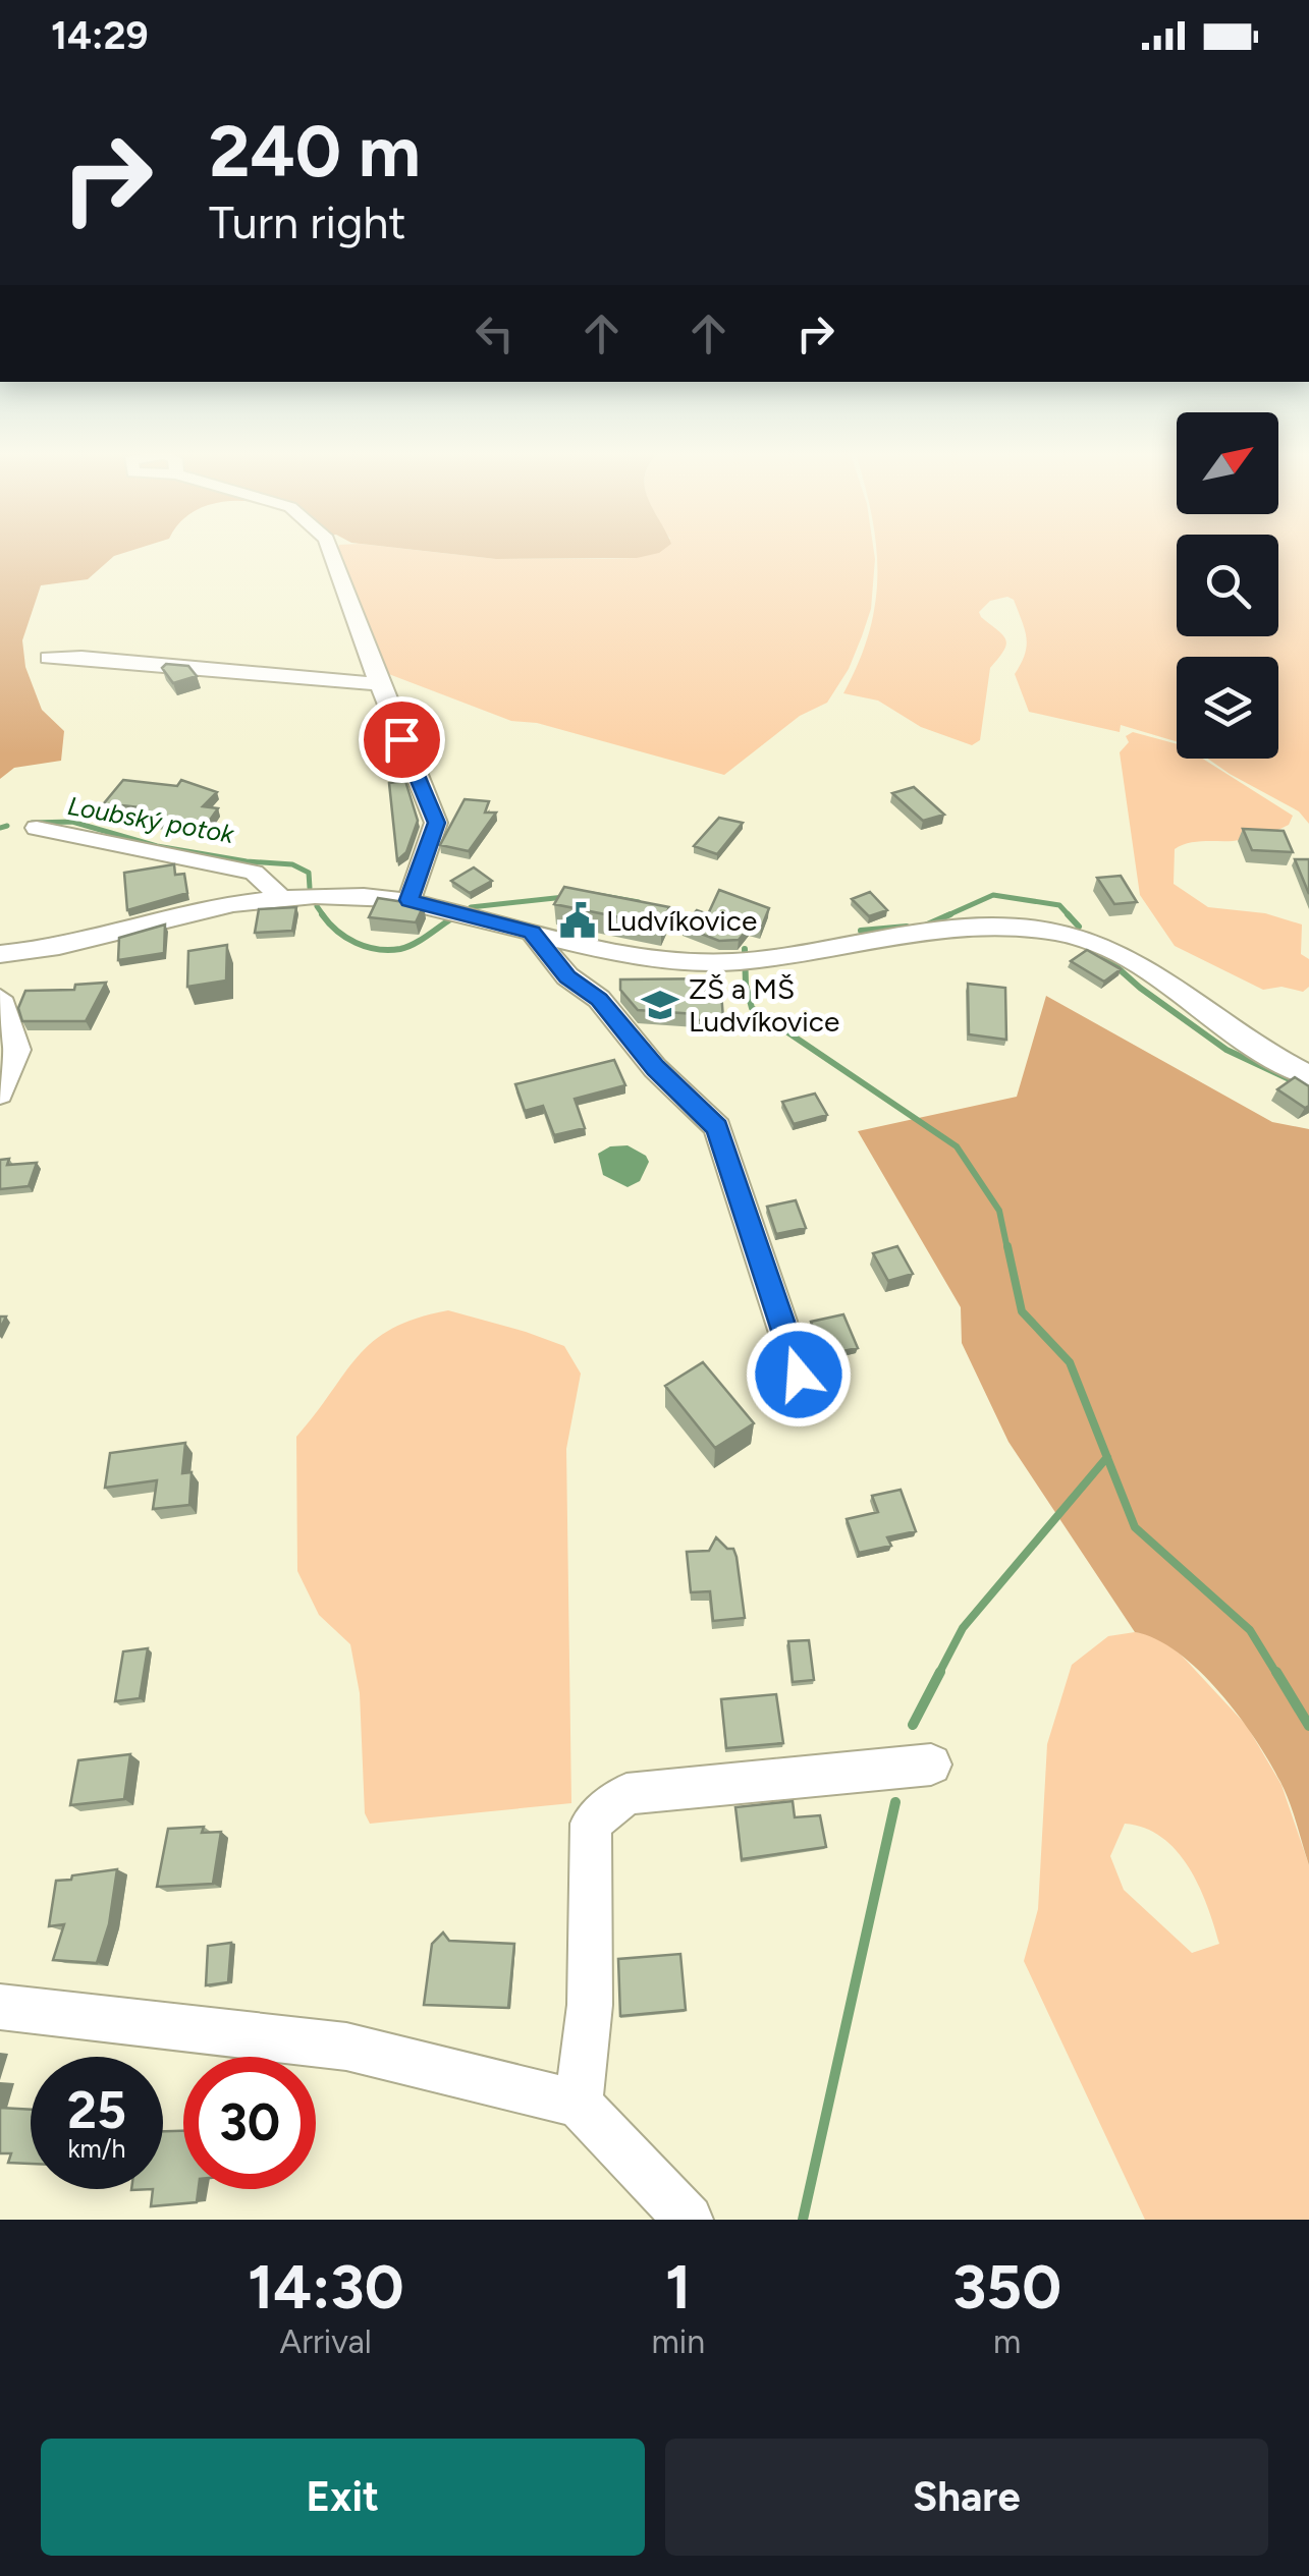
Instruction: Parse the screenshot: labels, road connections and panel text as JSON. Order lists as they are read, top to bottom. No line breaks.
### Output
{"water":["Loubský potok"],"places":{"public building":["Ludvíkovice"],"school or university":["ZŠ a MŠ Ludvíkovice"]},"north":"top right","page":{"status":"14:29","turn":["240 m","Turn right"],"speed":"25 km/h","limit":"30","eta":["14:30","Arrival","1","min","350","m"],"buttons":["Exit","Share"]}}
